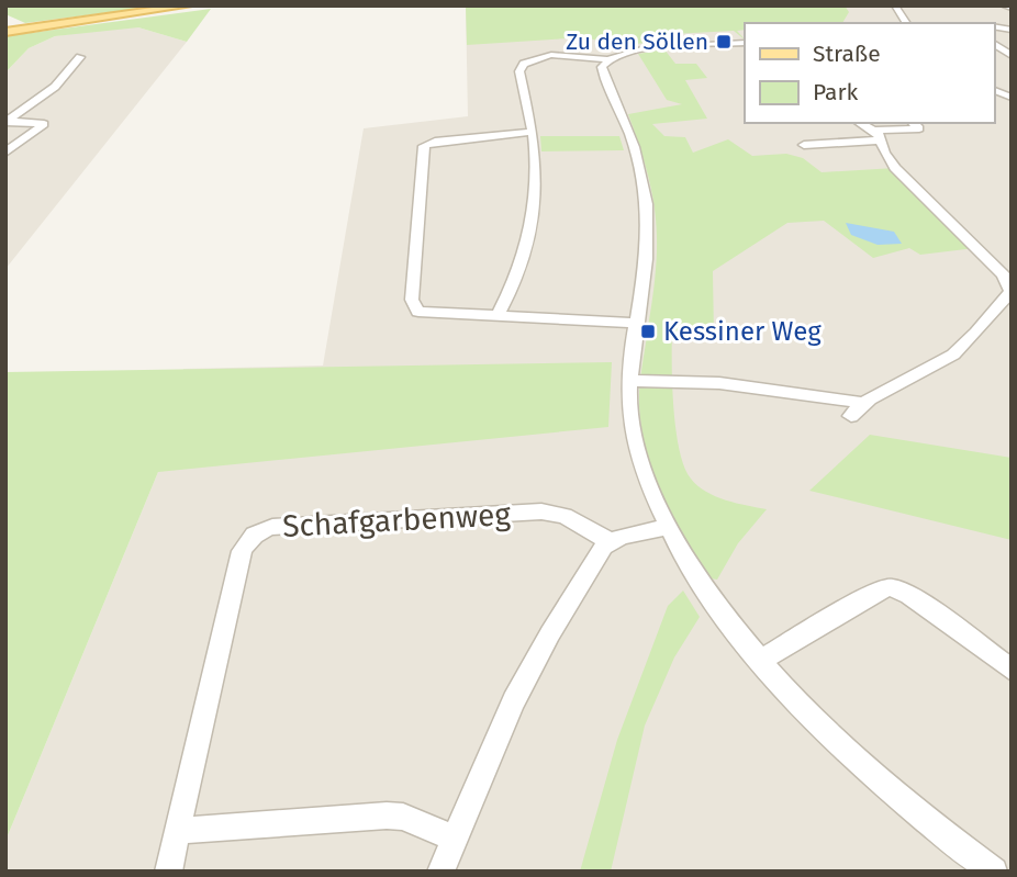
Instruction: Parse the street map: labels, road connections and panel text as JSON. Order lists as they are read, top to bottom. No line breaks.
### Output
{"streets":{"street":["Schafgarbenweg"]},"places":{"transit":["Zu den Söllen","Kessiner Weg"]},"legend":["Straße","Park"]}
